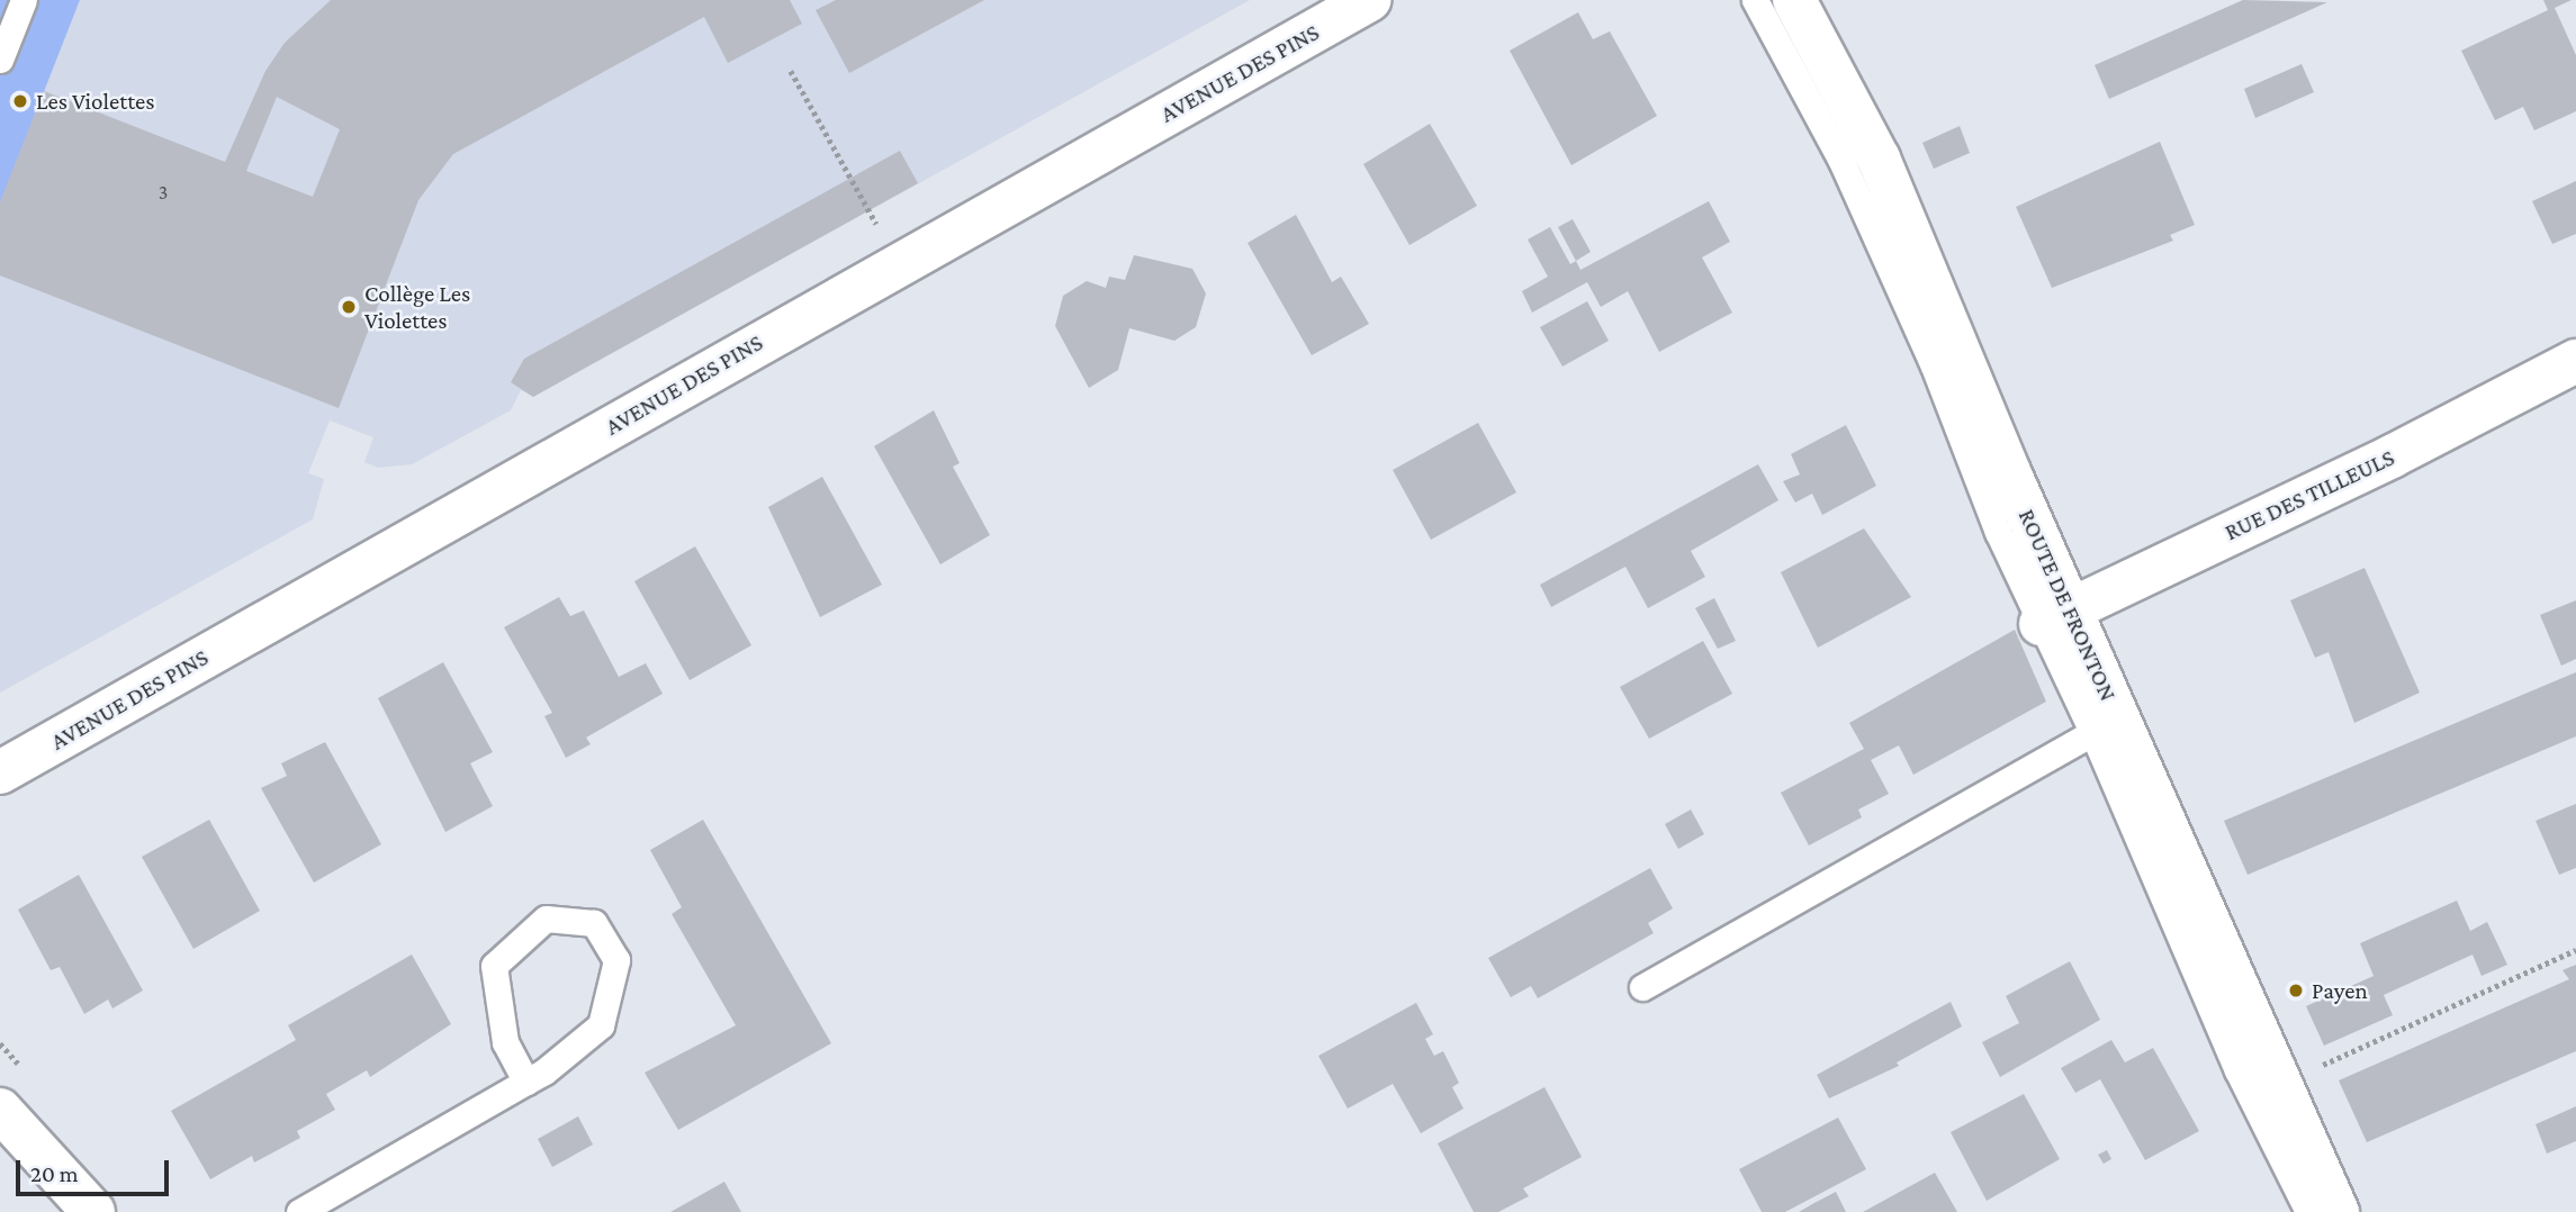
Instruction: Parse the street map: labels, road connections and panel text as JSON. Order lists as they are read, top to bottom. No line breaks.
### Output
{"streets":{"street":["AVENUE DES PINS","RUE DES TILLEULS","ROUTE DE FRONTON"]},"crossings":[["RUE DES TILLEULS","ROUTE DE FRONTON"]],"places":["Les Violettes","Collège Les Violettes","Payen"],"house_numbers":["3"],"scale_bar":"20 m"}
